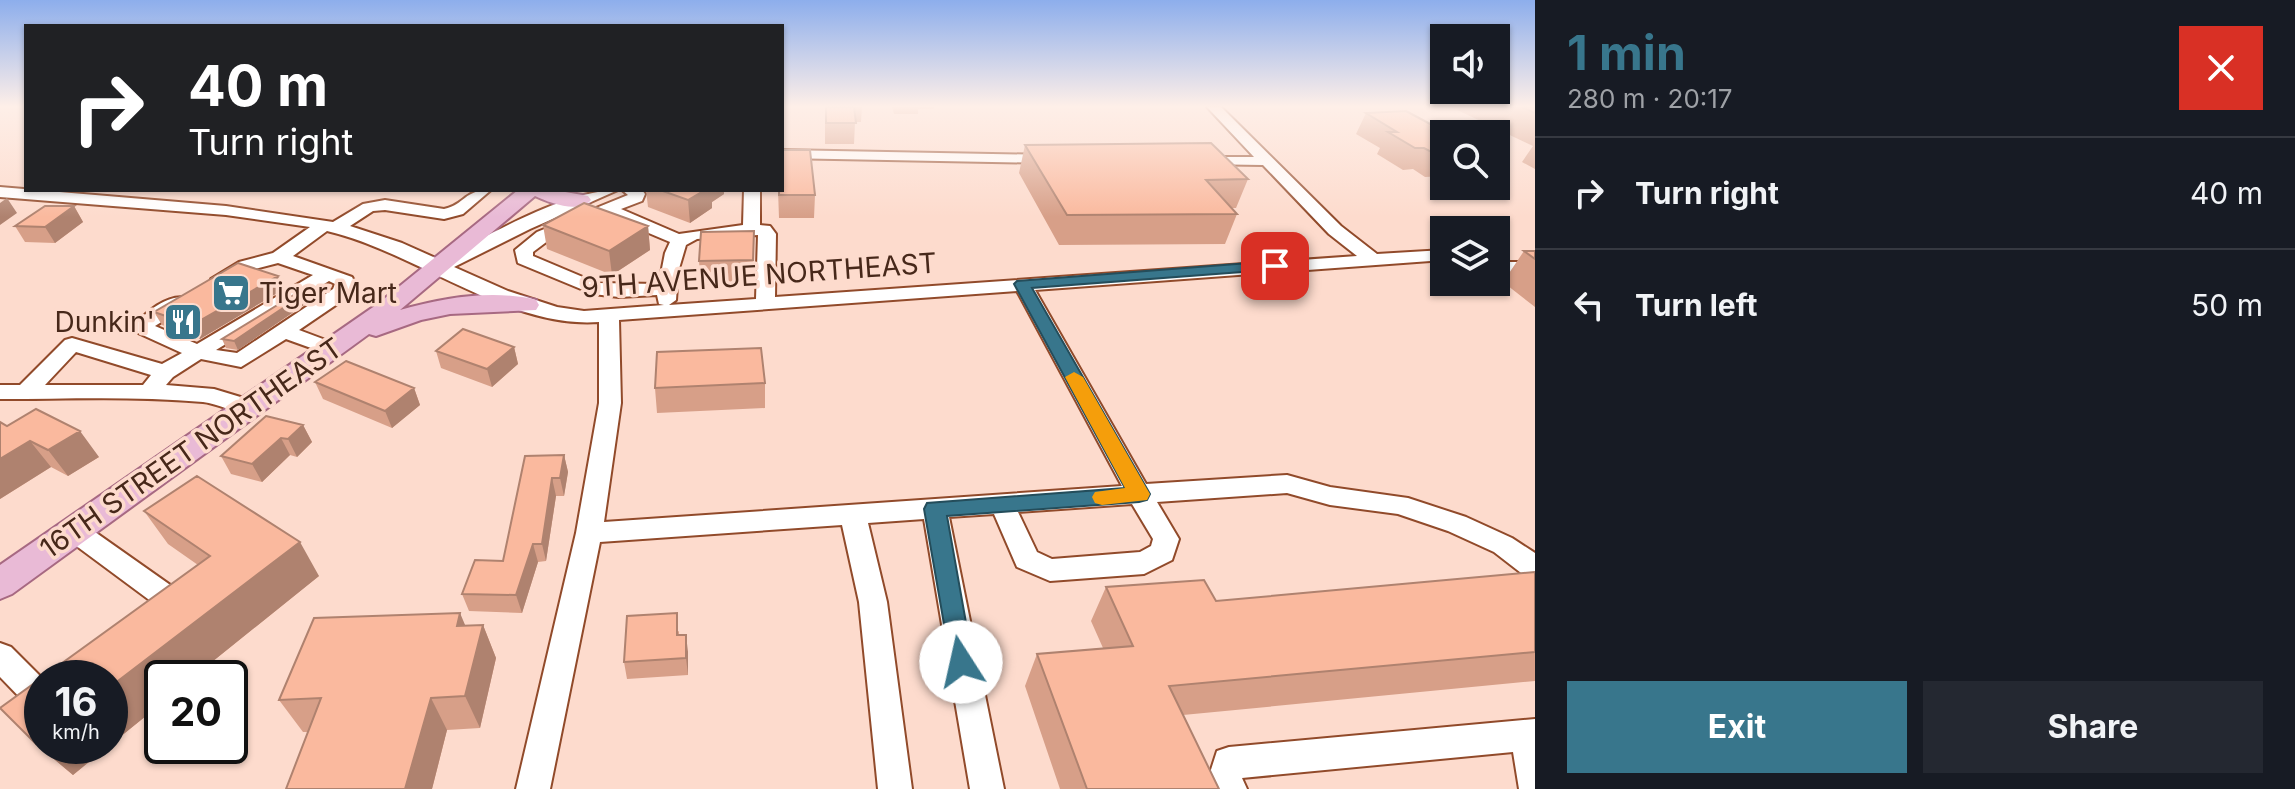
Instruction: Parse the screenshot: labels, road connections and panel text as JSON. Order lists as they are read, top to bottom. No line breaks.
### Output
{"streets":{"main road":["16TH STREET NORTHEAST"],"street":["9TH AVENUE NORTHEAST"]},"crossings":[["9TH AVENUE NORTHEAST","16TH STREET NORTHEAST"]],"places":{"supermarket":["Tiger Mart"],"restaurant":["Dunkin'"]},"page":{"heading":["1 min","280 m · 20:17"],"turn":["40 m","Turn right"],"list":[{"name":"Turn right","value":"40 m"},{"name":"Turn left","value":"50 m"}],"speed":"16 km/h","limit":"20","buttons":["Exit","Share"]}}
